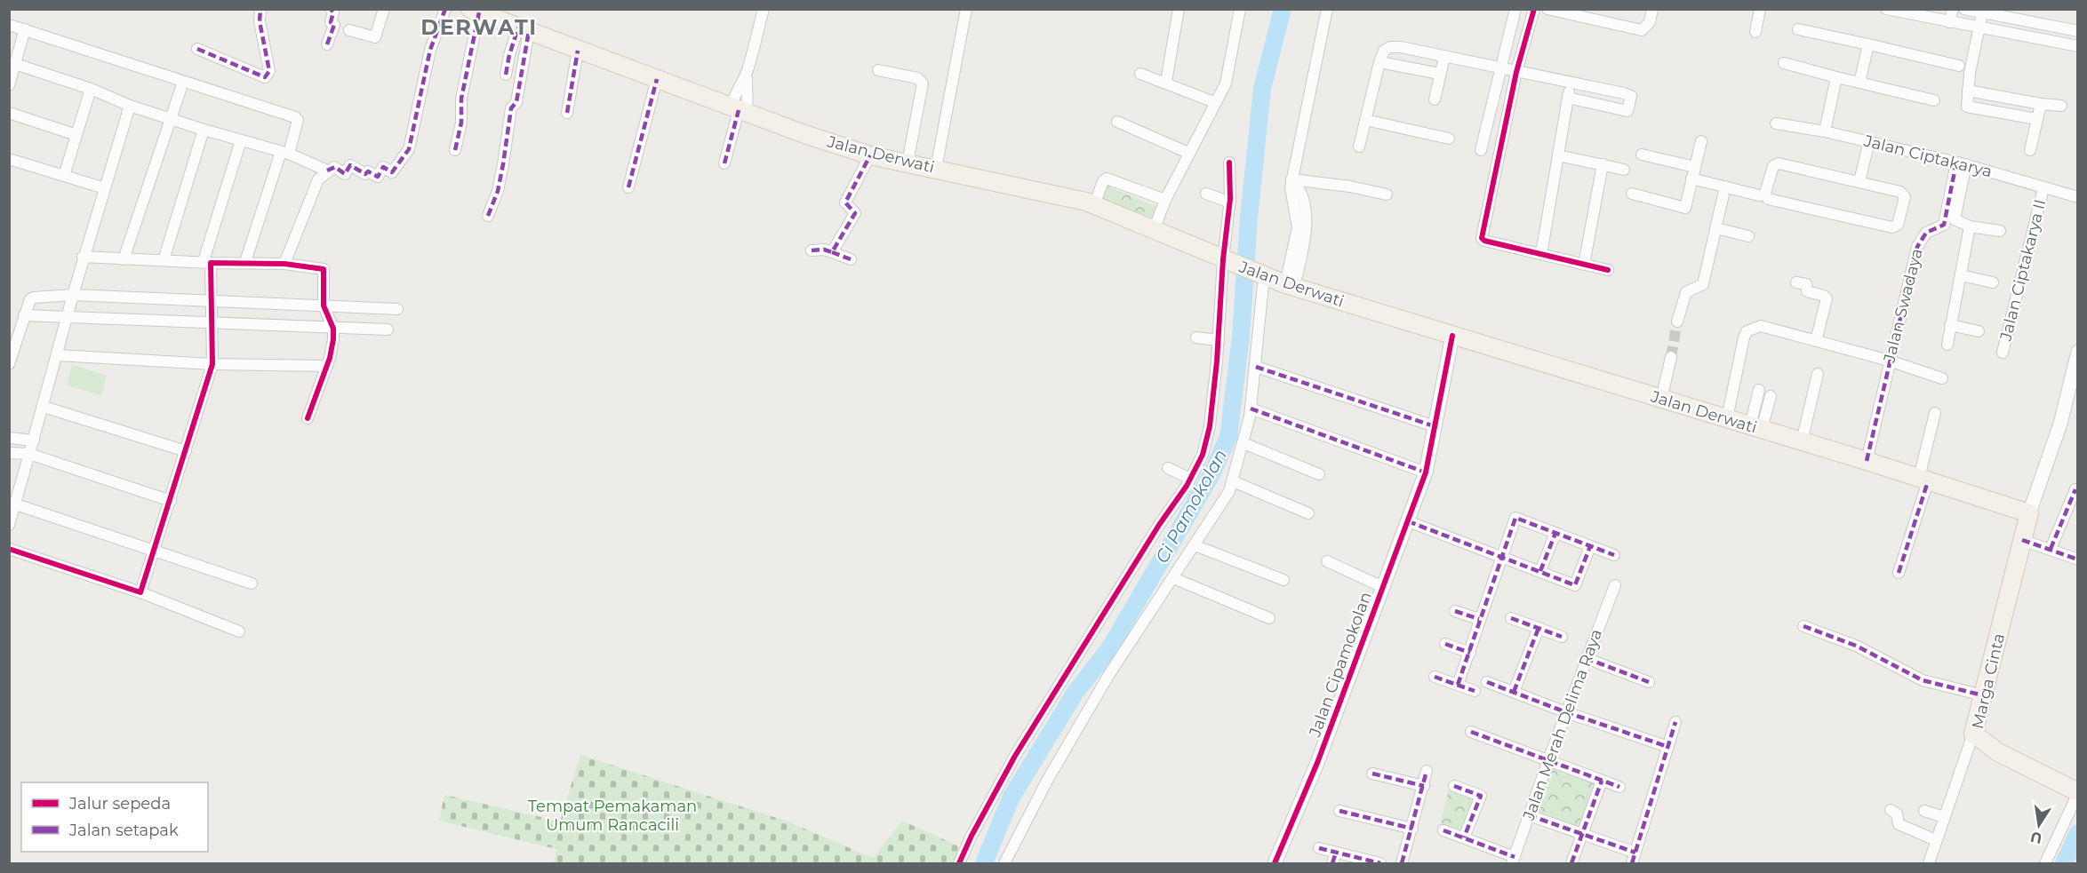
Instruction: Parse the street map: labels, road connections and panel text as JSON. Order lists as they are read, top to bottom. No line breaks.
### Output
{"streets":{"main road":["Jalan Derwati","Marga Cinta"],"street":["Jalan Ciptakarya","Jalan Ciptakarya II","Jalan Swadaya","Jalan Cipamokolan","Jalan Merah Delima Raya"]},"crossings":[["Jalan Derwati","Jalan Swadaya"],["Jalan Derwati","Jalan Cipamokolan"],["Jalan Derwati","Marga Cinta"],["Jalan Ciptakarya","Jalan Ciptakarya II"],["Jalan Ciptakarya","Jalan Swadaya"]],"districts":["DERWATI"],"water":["Ci Pamokolan"],"parks":["Tempat Pemakaman Umum Rancacili"],"legend":["Jalur sepeda","Jalan setapak"],"north":"bottom"}
